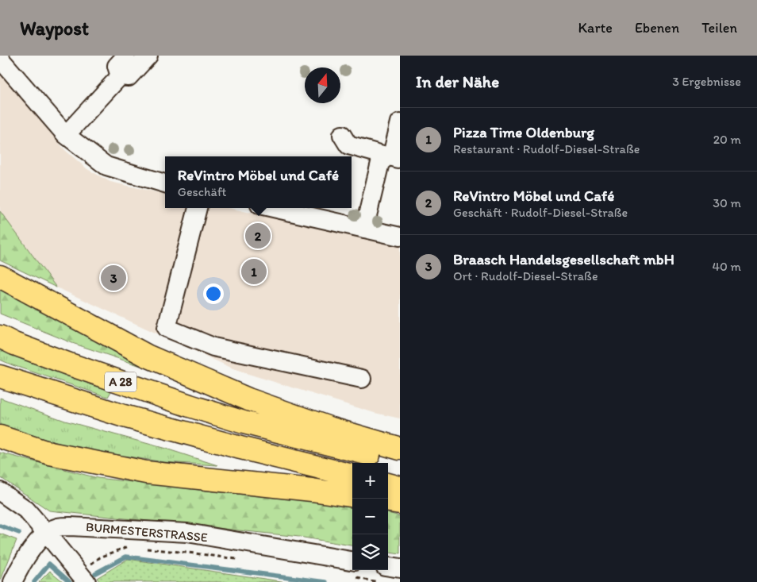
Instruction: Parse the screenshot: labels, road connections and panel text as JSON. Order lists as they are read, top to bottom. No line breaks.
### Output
{"streets":{"highway":["A 28"],"street":["BURMESTERSTRASSE"]},"north":"top","page":{"header":"Waypost","nav":["Karte","Ebenen","Teilen"],"heading":["In der Nähe","3 Ergebnisse"],"list":[{"mark":"1","name":"Pizza Time Oldenburg","note":"Restaurant · Rudolf-Diesel-Straße","value":"20 m"},{"mark":"2","name":"ReVintro Möbel und Café","note":"Geschäft · Rudolf-Diesel-Straße","value":"30 m"},{"mark":"3","name":"Braasch Handelsgesellschaft mbH","note":"Ort · Rudolf-Diesel-Straße","value":"40 m"}],"popup":["ReVintro Möbel und Café","Geschäft"],"pins":["2","1","3"],"map_buttons":["+","−"]}}
